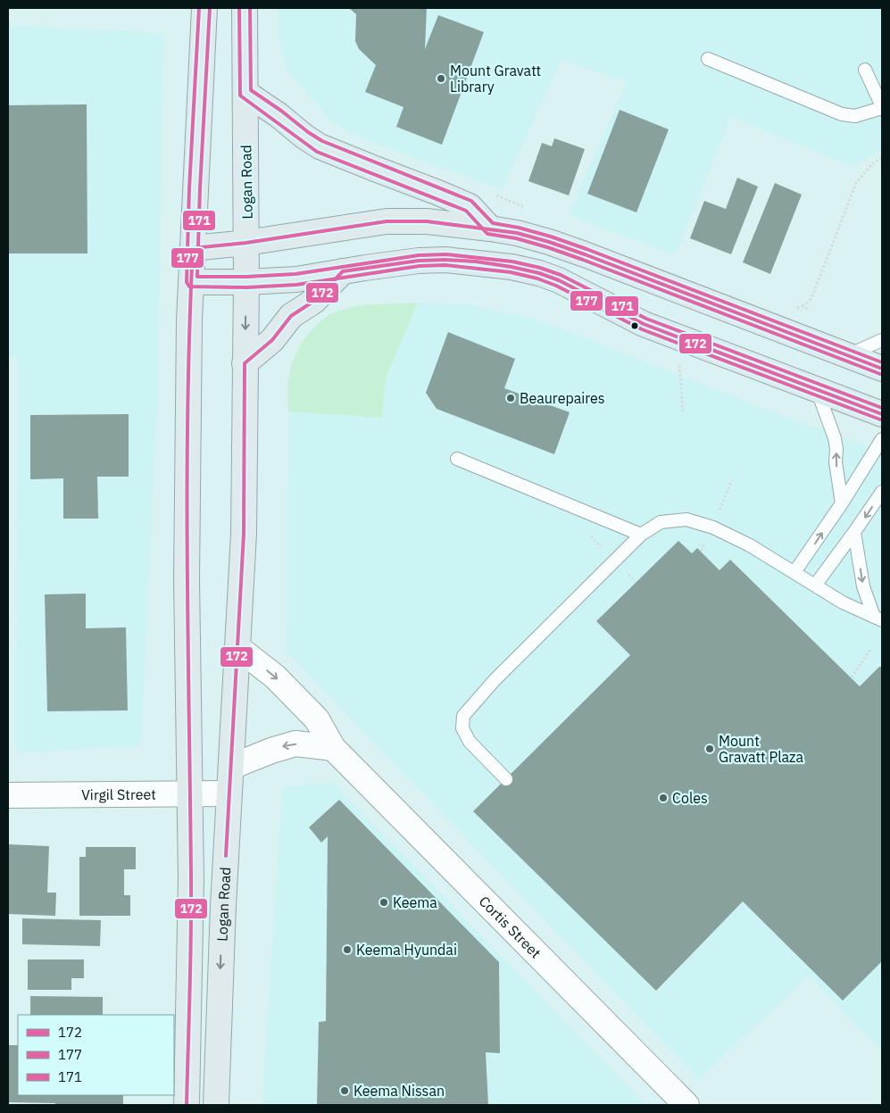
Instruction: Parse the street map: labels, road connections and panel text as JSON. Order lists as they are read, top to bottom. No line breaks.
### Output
{"streets":{"main road":["Logan Road"],"street":["Virgil Street","Cortis Street"]},"crossings":[["Logan Road","Virgil Street"],["Logan Road","Cortis Street"]],"places":["Mount Gravatt Library","Beaurepaires","Mount Gravatt Plaza","Coles","Keema","Keema Hyundai","Keema Nissan"],"lines":["transit line 177","transit line 171","transit line 172"],"legend":["172","177","171"]}
